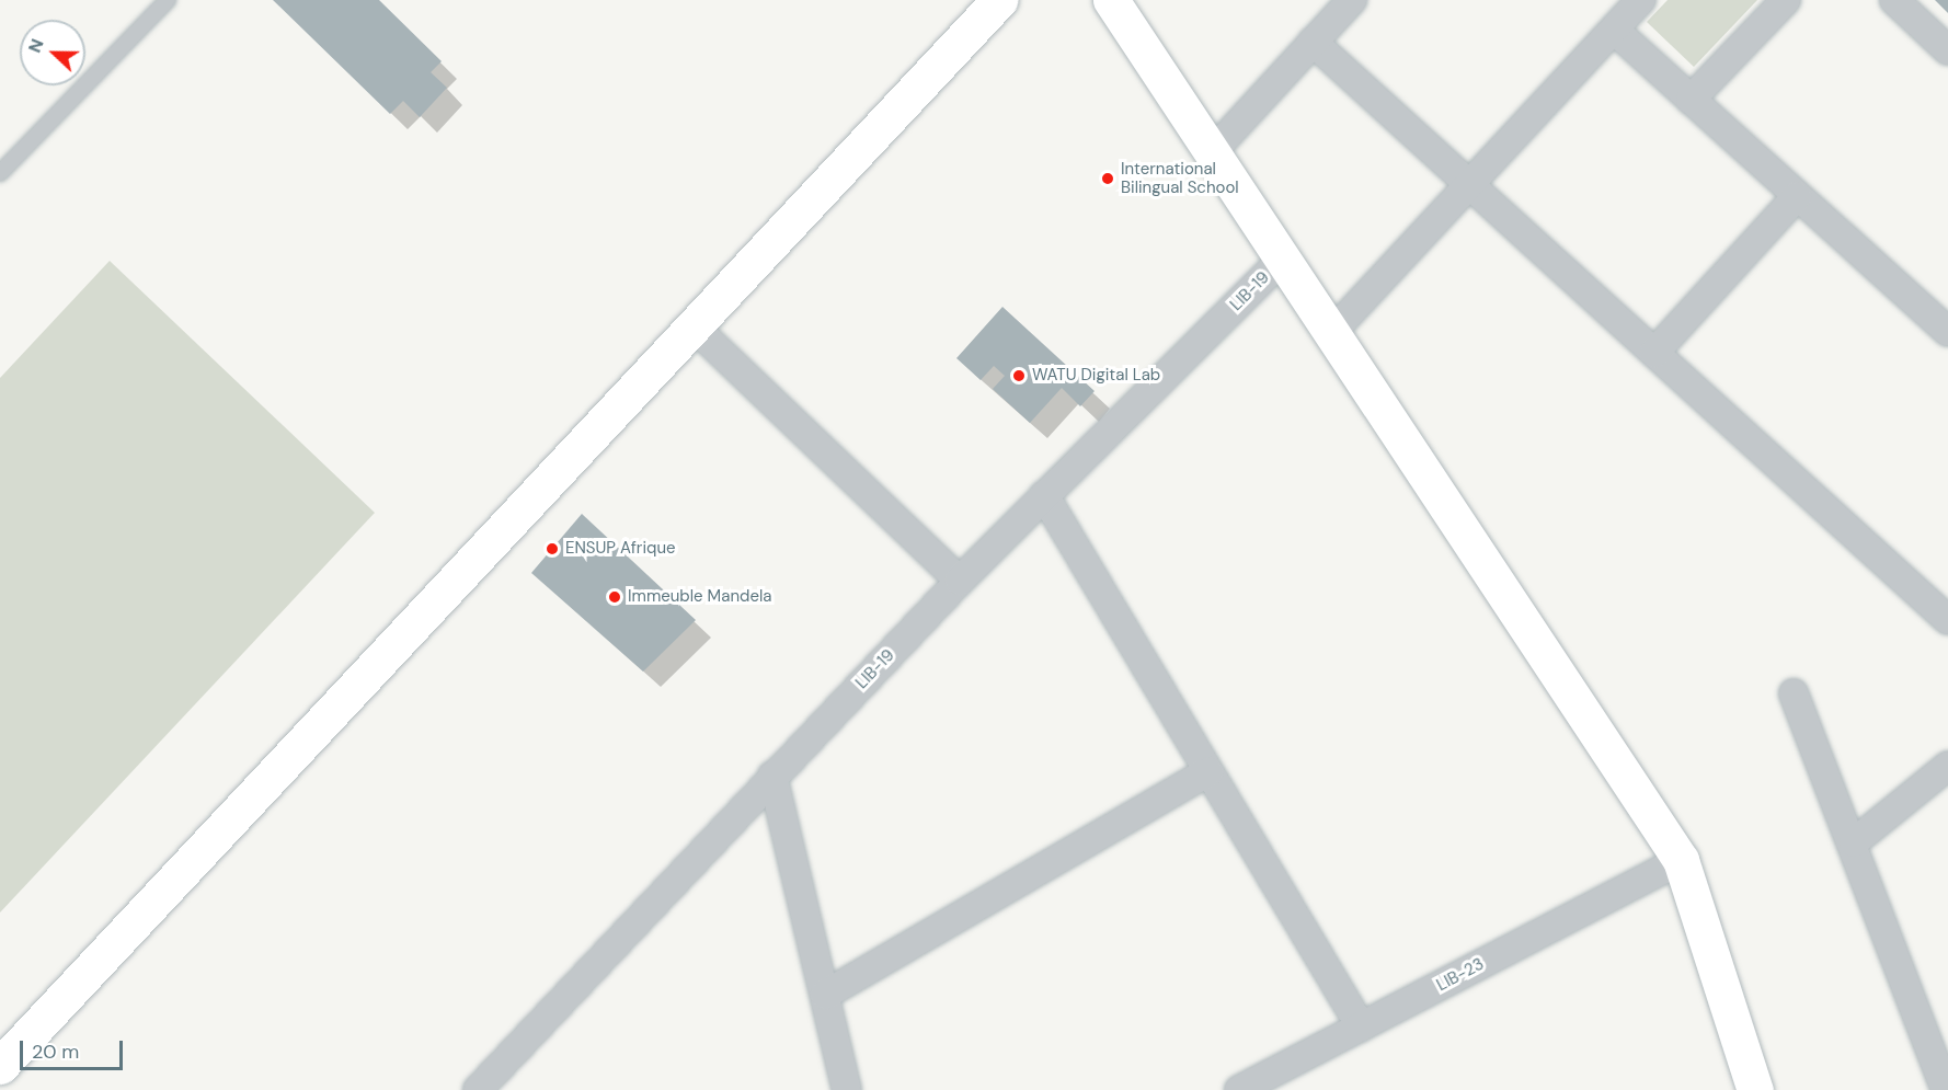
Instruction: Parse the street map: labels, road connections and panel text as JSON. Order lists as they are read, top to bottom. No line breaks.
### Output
{"streets":{"street":["LIB-19","LIB-23"]},"places":["International Bilingual School","WATU Digital Lab","ENSUP Afrique","Immeuble Mandela"],"scale_bar":"20 m","north":"left"}
